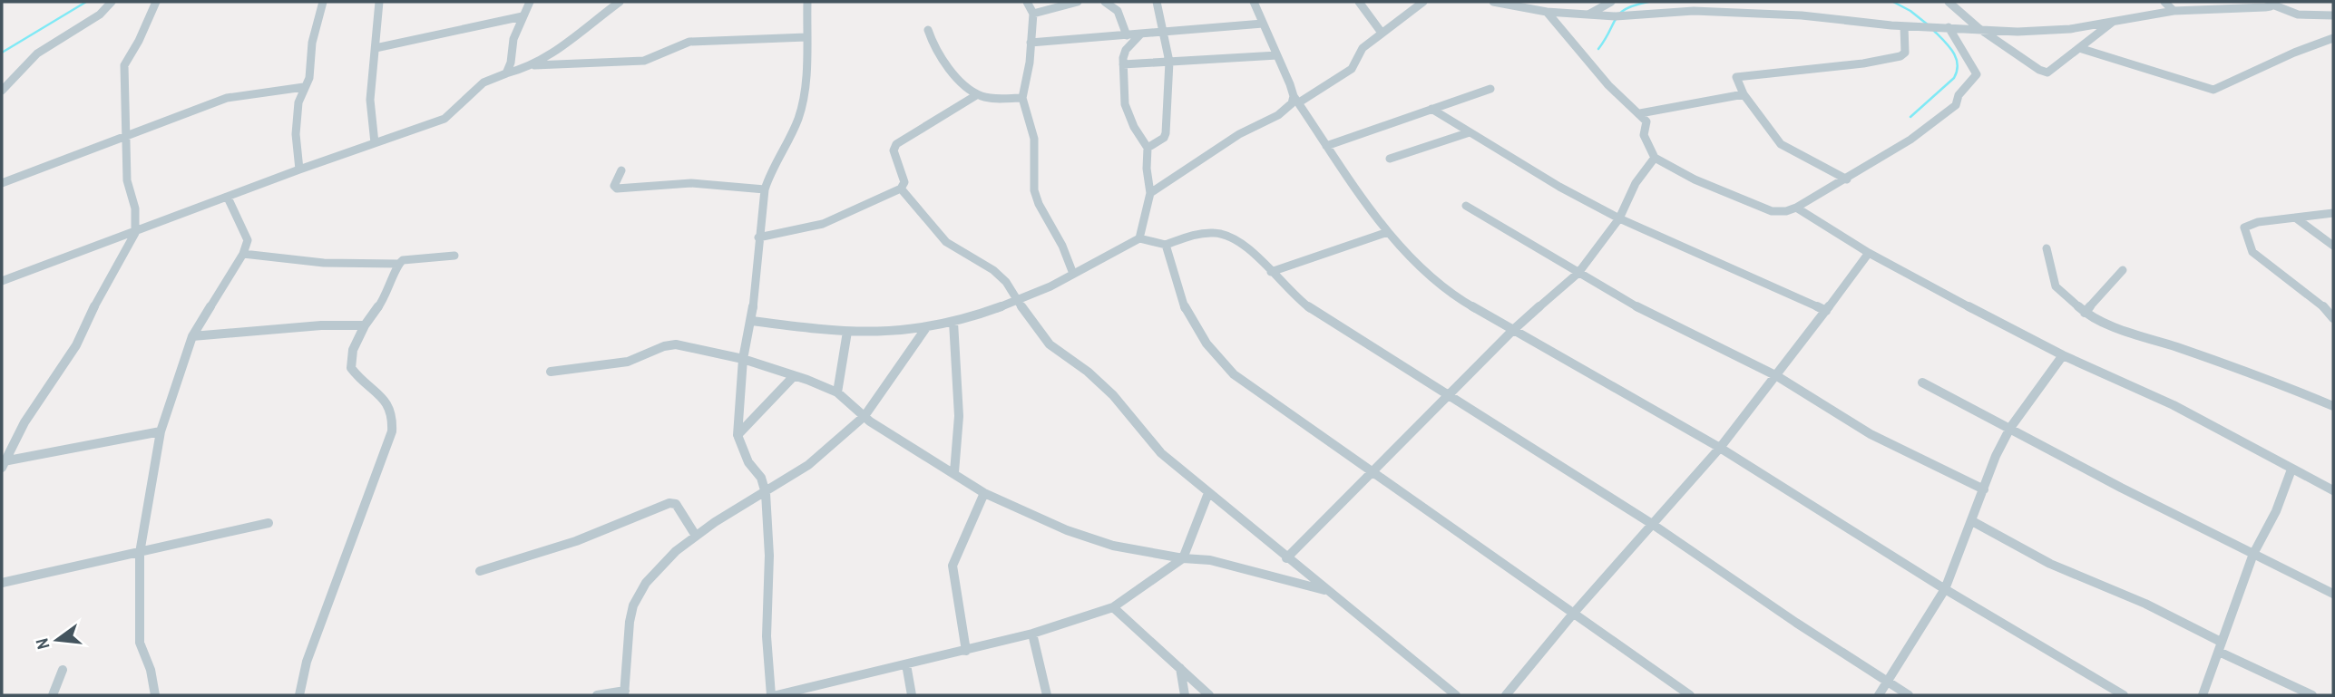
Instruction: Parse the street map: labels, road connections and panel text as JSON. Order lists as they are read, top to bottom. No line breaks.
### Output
{"north":"left"}
